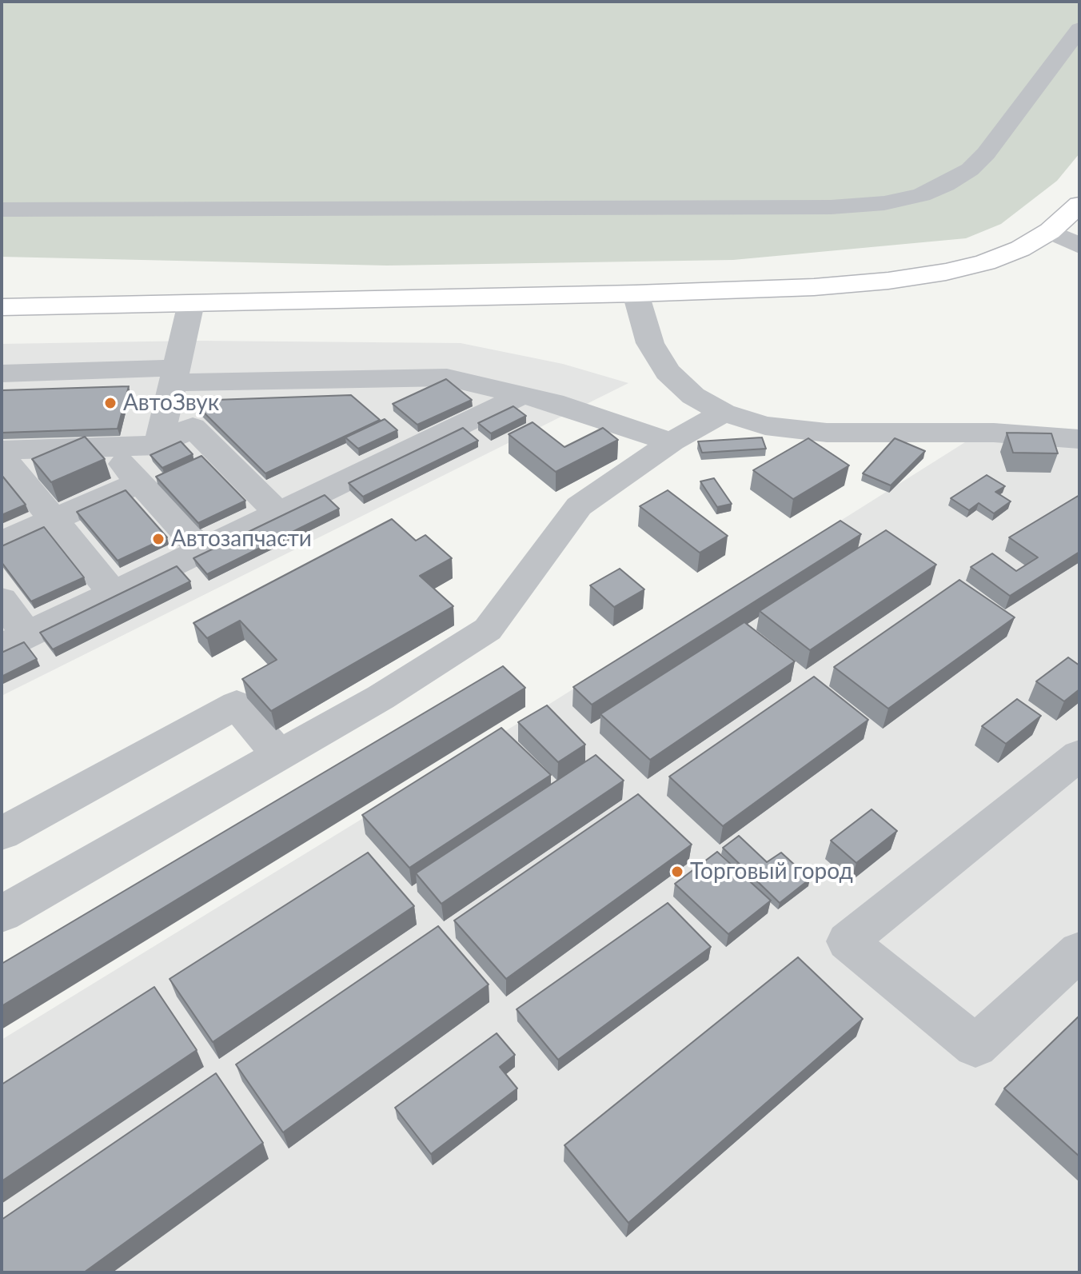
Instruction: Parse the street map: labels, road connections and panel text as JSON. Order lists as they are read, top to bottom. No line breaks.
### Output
{"places":["АвтоЗвук","Автозапчасти","Торговый город"]}
